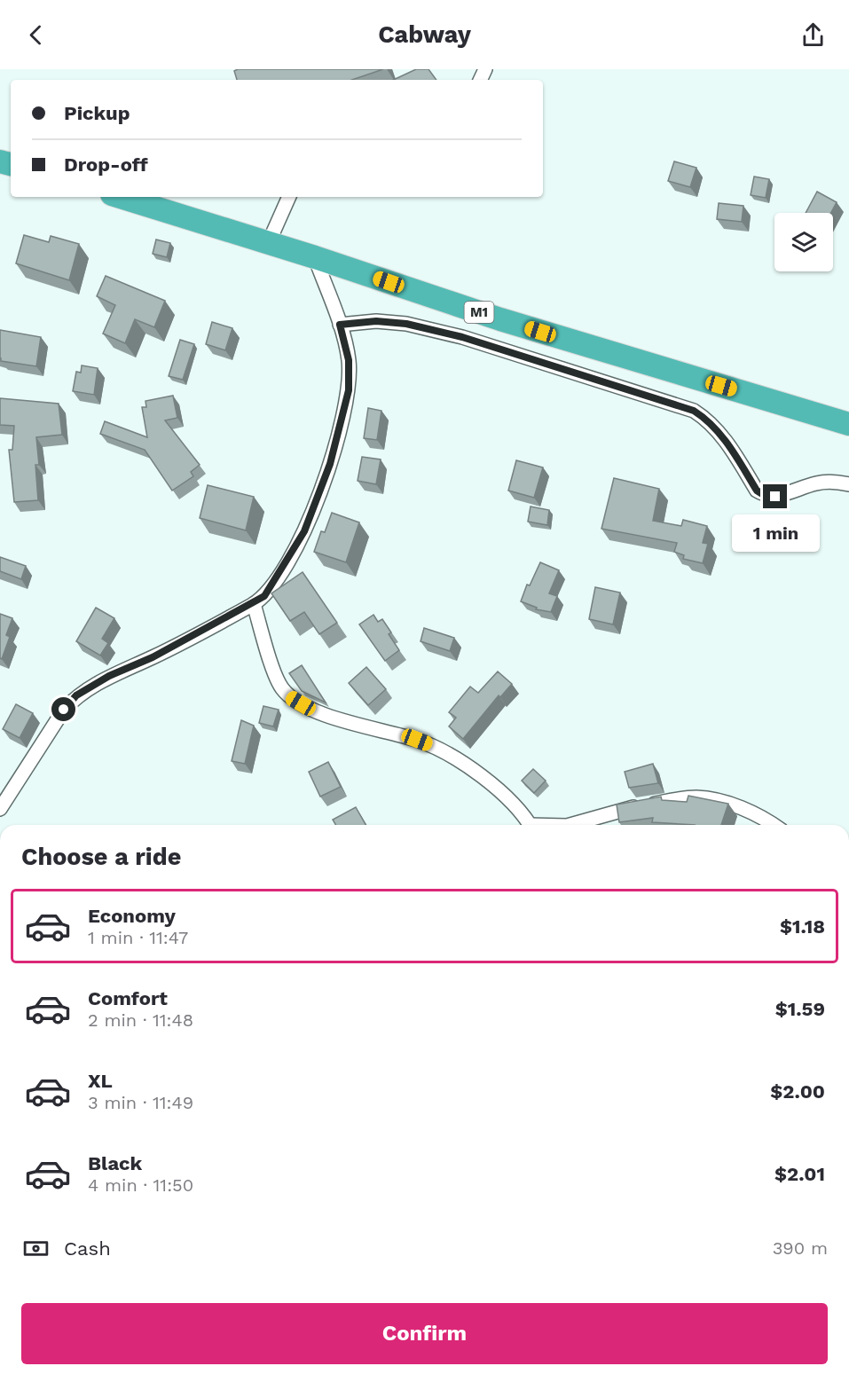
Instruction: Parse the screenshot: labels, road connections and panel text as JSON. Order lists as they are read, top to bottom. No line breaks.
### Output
{"streets":{"highway":["M1"]},"page":{"header":"Cabway","banner":["Pickup","Drop-off"],"bubble":"1 min","heading":"Choose a ride","list":[{"name":"Economy","note":"1 min · 11:47","value":"$1.18"},{"name":"Comfort","note":"2 min · 11:48","value":"$1.59"},{"name":"XL","note":"3 min · 11:49","value":"$2.00"},{"name":"Black","note":"4 min · 11:50","value":"$2.01"}],"pay":["Cash","390 m"],"buttons":"Confirm"}}
